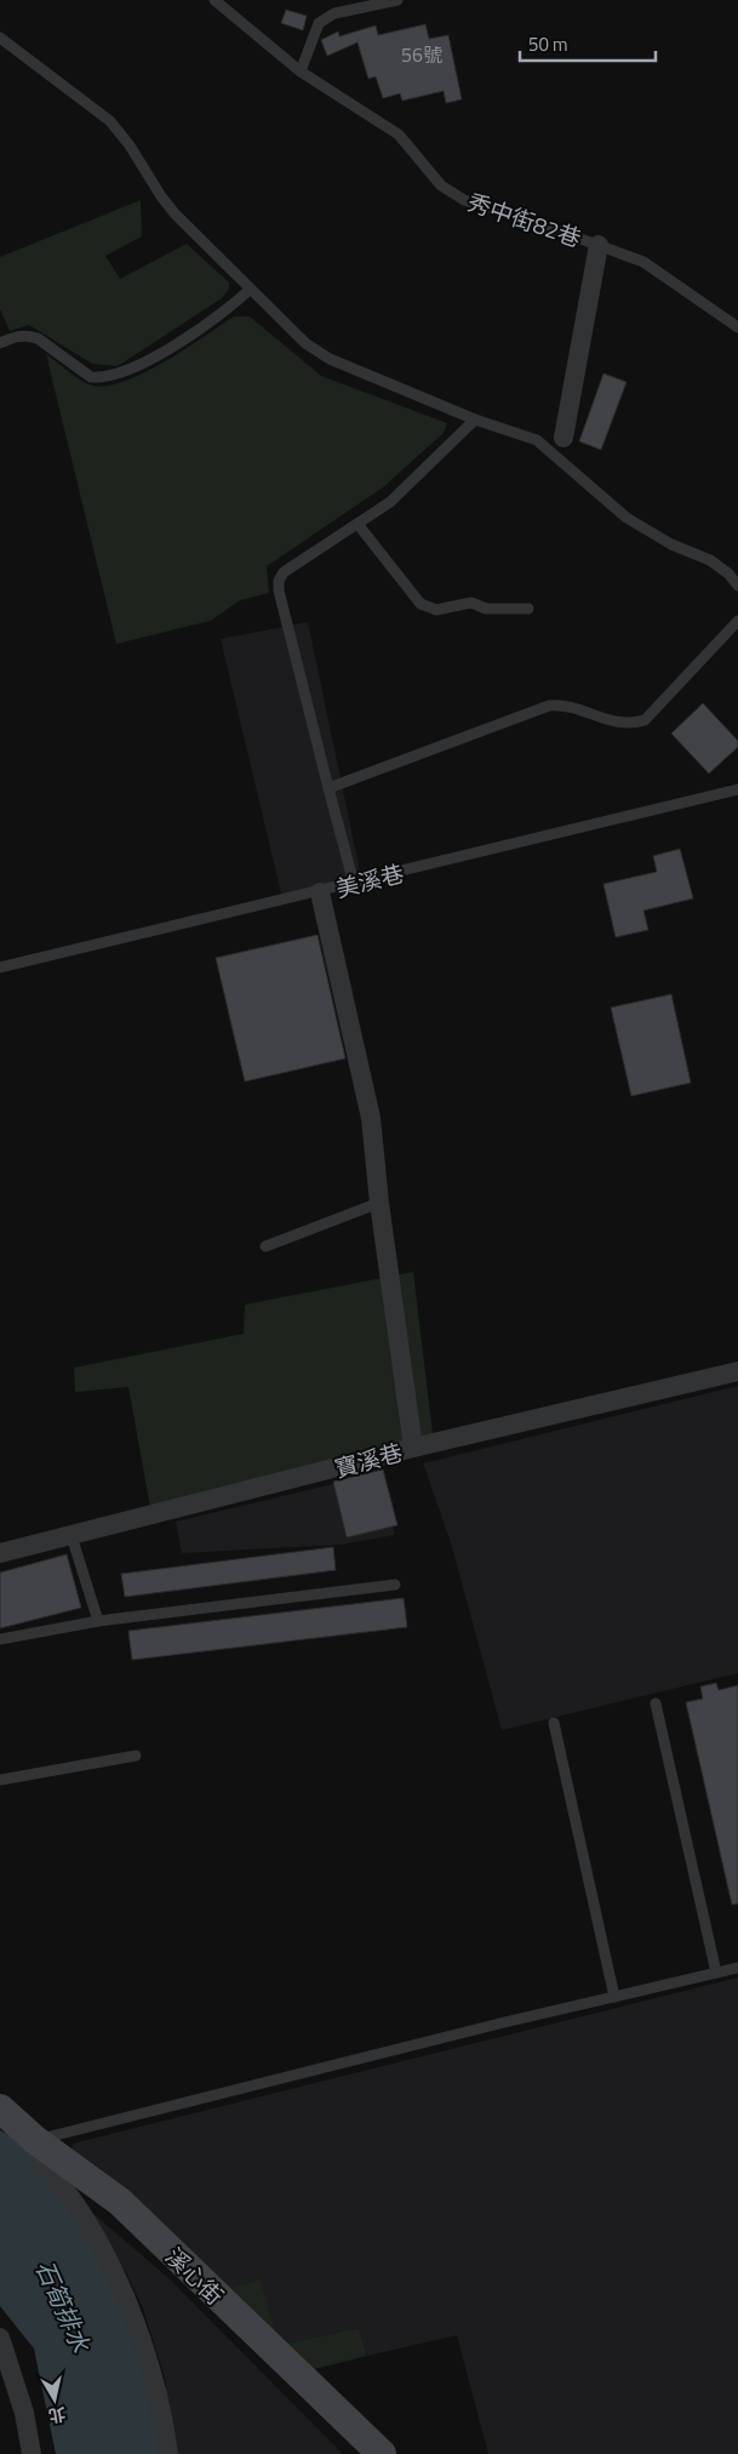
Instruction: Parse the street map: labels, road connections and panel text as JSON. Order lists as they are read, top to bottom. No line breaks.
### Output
{"streets":{"street":["寶溪巷","溪心街"],"lane":["秀中街82巷","美溪巷"]},"water":["石筍排水"],"house_numbers":["56號"],"scale_bar":"50 m","north":"bottom"}
